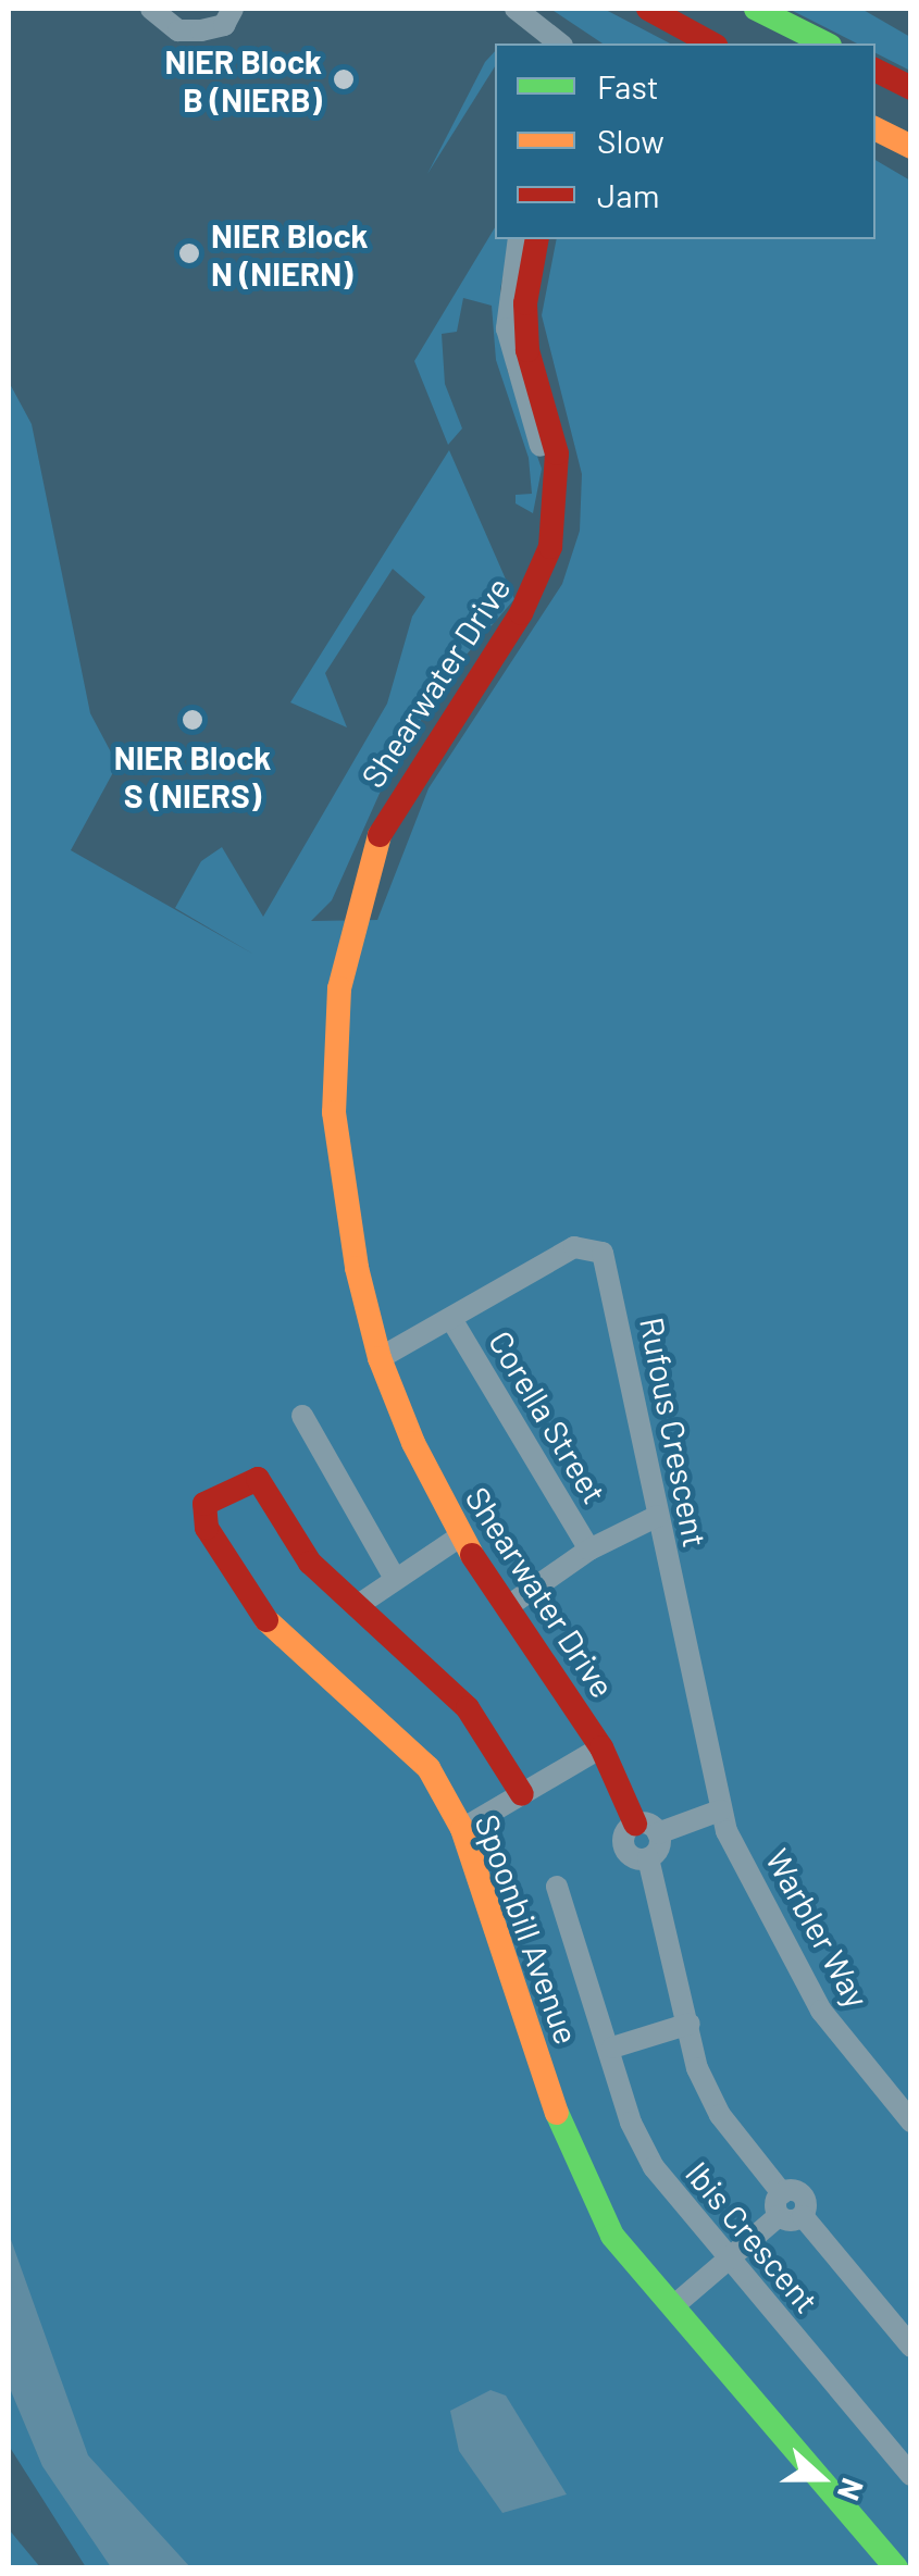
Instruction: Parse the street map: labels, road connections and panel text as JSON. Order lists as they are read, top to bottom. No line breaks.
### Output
{"streets":{"main road":["Shearwater Drive","Spoonbill Avenue"],"street":["Corella Street","Rufous Crescent","Warbler Way","Ibis Crescent"]},"crossings":[["Shearwater Drive","Rufous Crescent"],["Corella Street","Rufous Crescent"],["Rufous Crescent","Warbler Way"]],"places":["NIER Block B (NIERB)","NIER Block N (NIERN)","NIER Block S (NIERS)"],"legend":["Fast","Slow","Jam"],"north":"right"}
